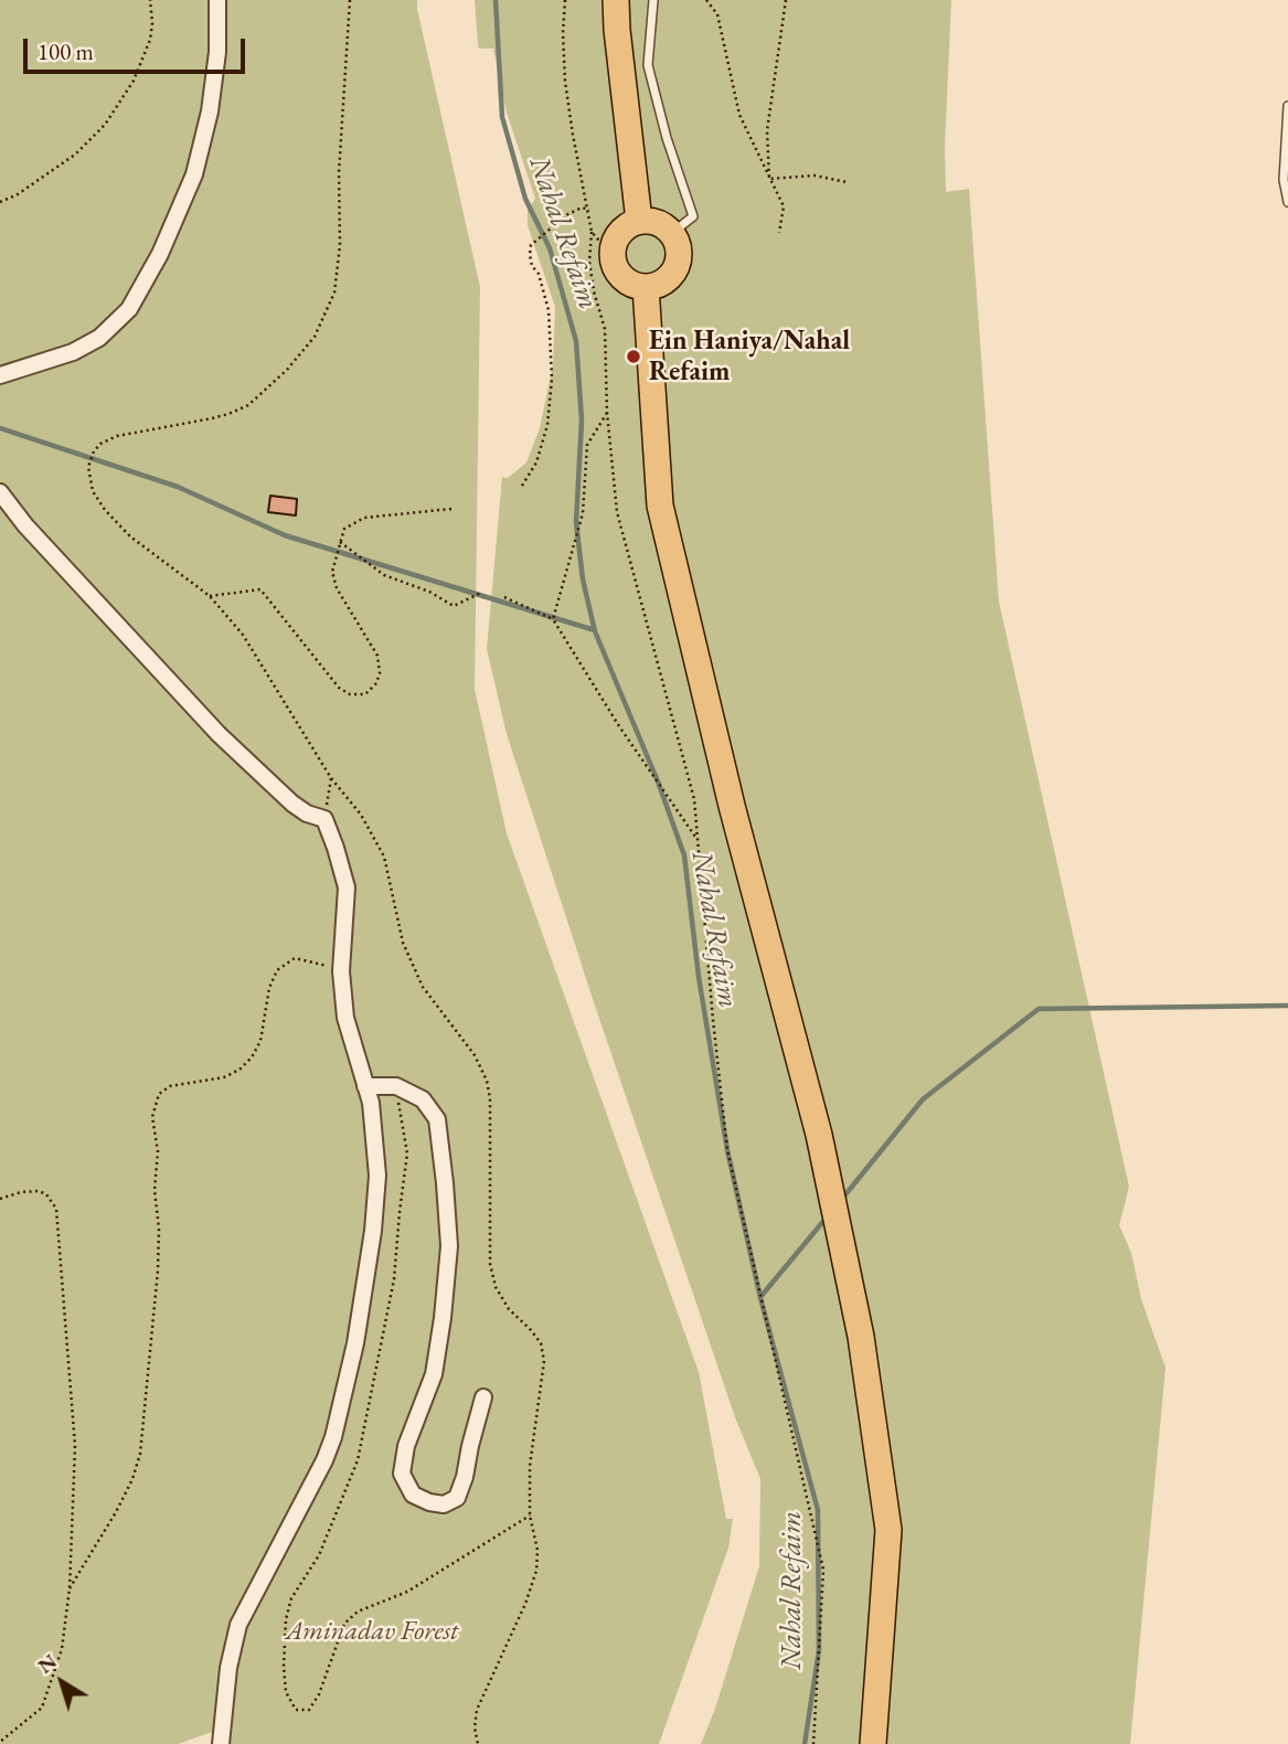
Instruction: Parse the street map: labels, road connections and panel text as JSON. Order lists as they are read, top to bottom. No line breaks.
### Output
{"water":["Nahal Refaim"],"parks":["Aminadav Forest"],"places":["Ein Haniya/Nahal Refaim"],"scale_bar":"100 m","north":"top left"}
